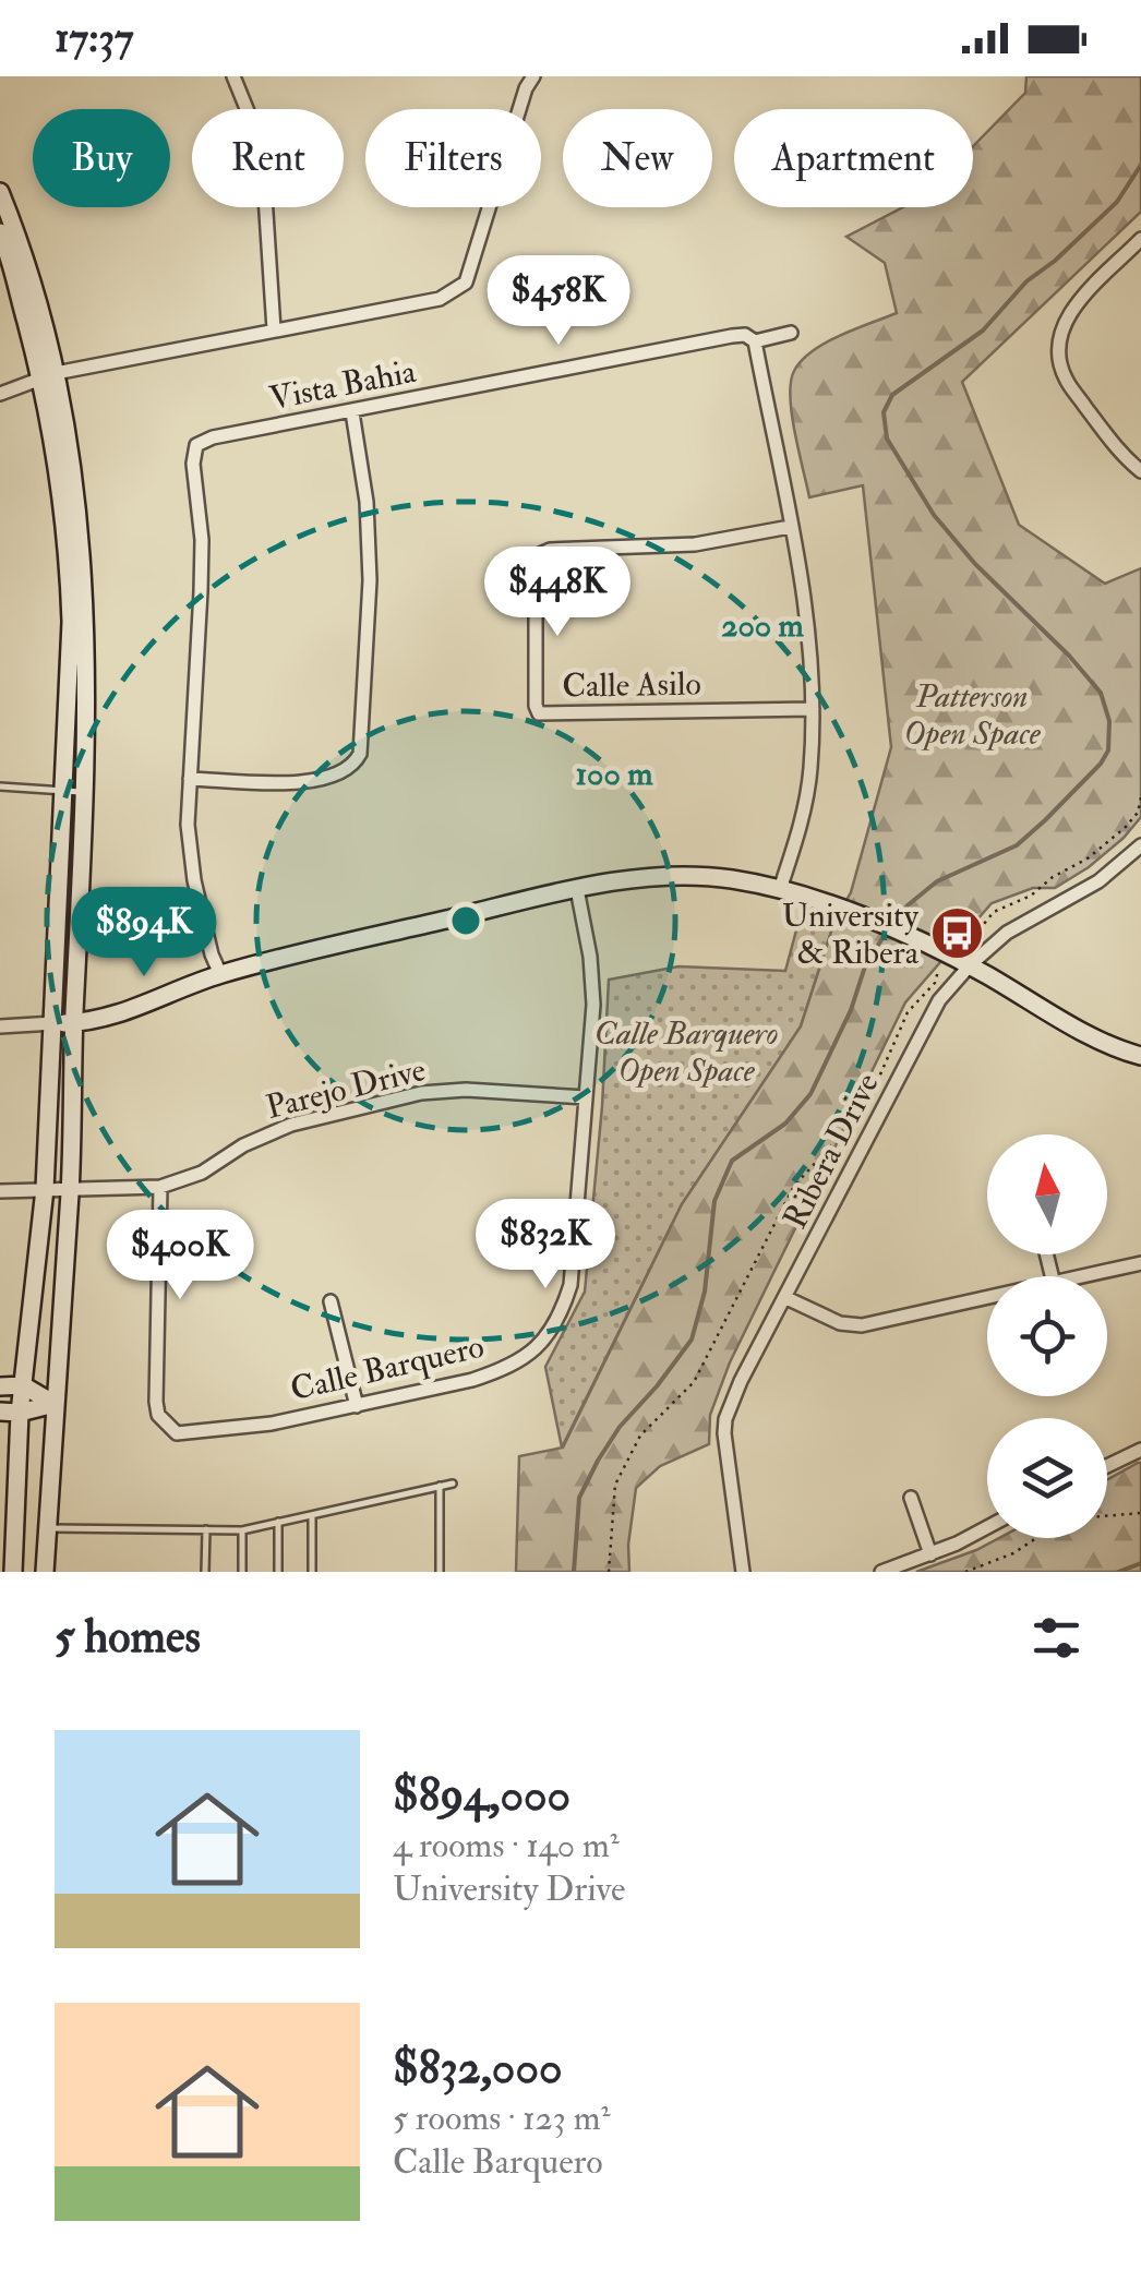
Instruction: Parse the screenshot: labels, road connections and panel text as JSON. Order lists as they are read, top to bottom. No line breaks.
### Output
{"streets":{"street":["Vista Bahia","Calle Asilo","Parejo Drive","Ribera Drive","Calle Barquero"]},"crossings":[["Parejo Drive","Calle Barquero"]],"parks":["Patterson Open Space","Calle Barquero Open Space"],"places":{"bus stop":["University & Ribera"]},"north":"top","page":{"status":"17:37","chip":["Buy","Rent","Filters","New","Apartment"],"price":["$458K","$448K","$894K","$832K","$400K"],"heading":"5 homes","list":[{"name":"$894,000","note":"4 rooms · 140 m² · University Drive"},{"name":"$832,000","note":"5 rooms · 123 m² · Calle Barquero"}]},"rings":["200 m","100 m"]}
